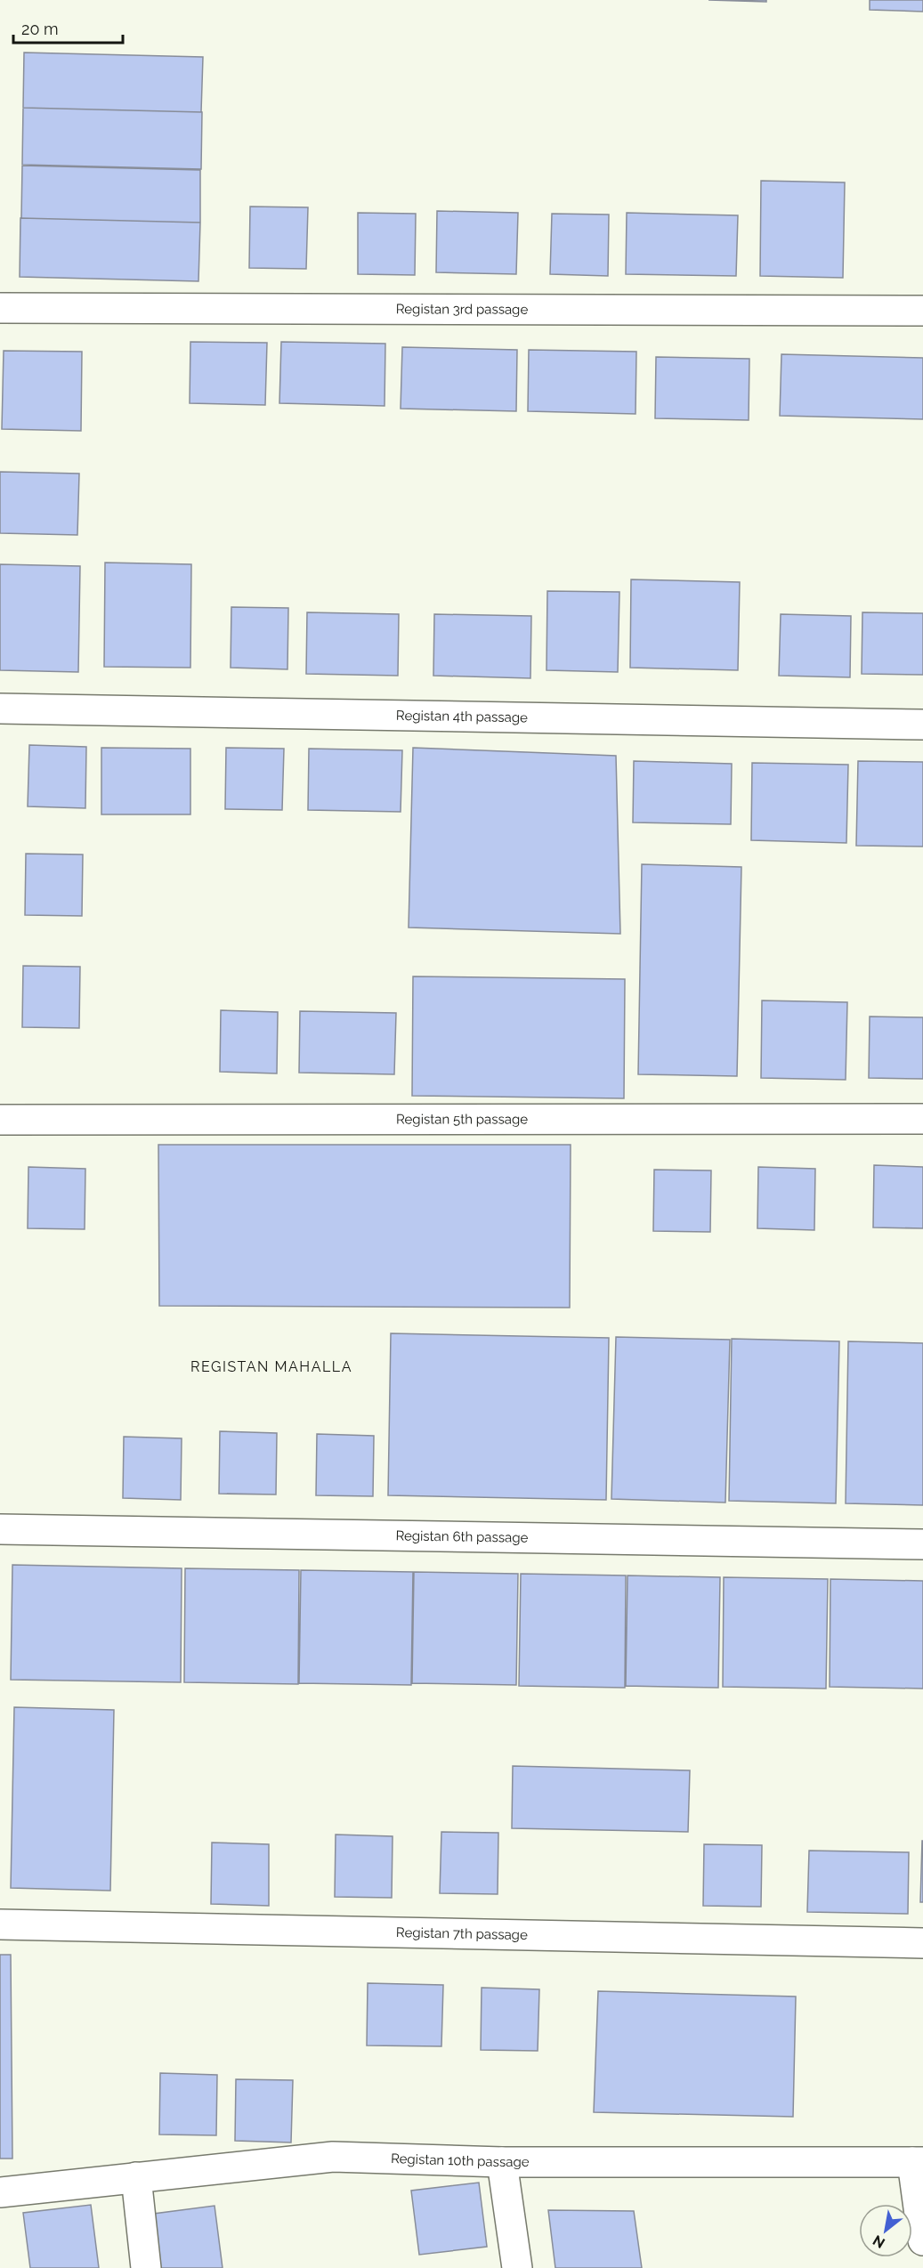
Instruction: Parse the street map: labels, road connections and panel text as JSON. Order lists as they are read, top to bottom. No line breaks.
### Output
{"streets":{"street":["Registan 3rd passage","Registan 4th passage","Registan 5th passage","Registan 6th passage","Registan 7th passage","Registan 10th passage"]},"districts":["REGISTAN MAHALLA"],"scale_bar":"20 m","north":"bottom left"}
